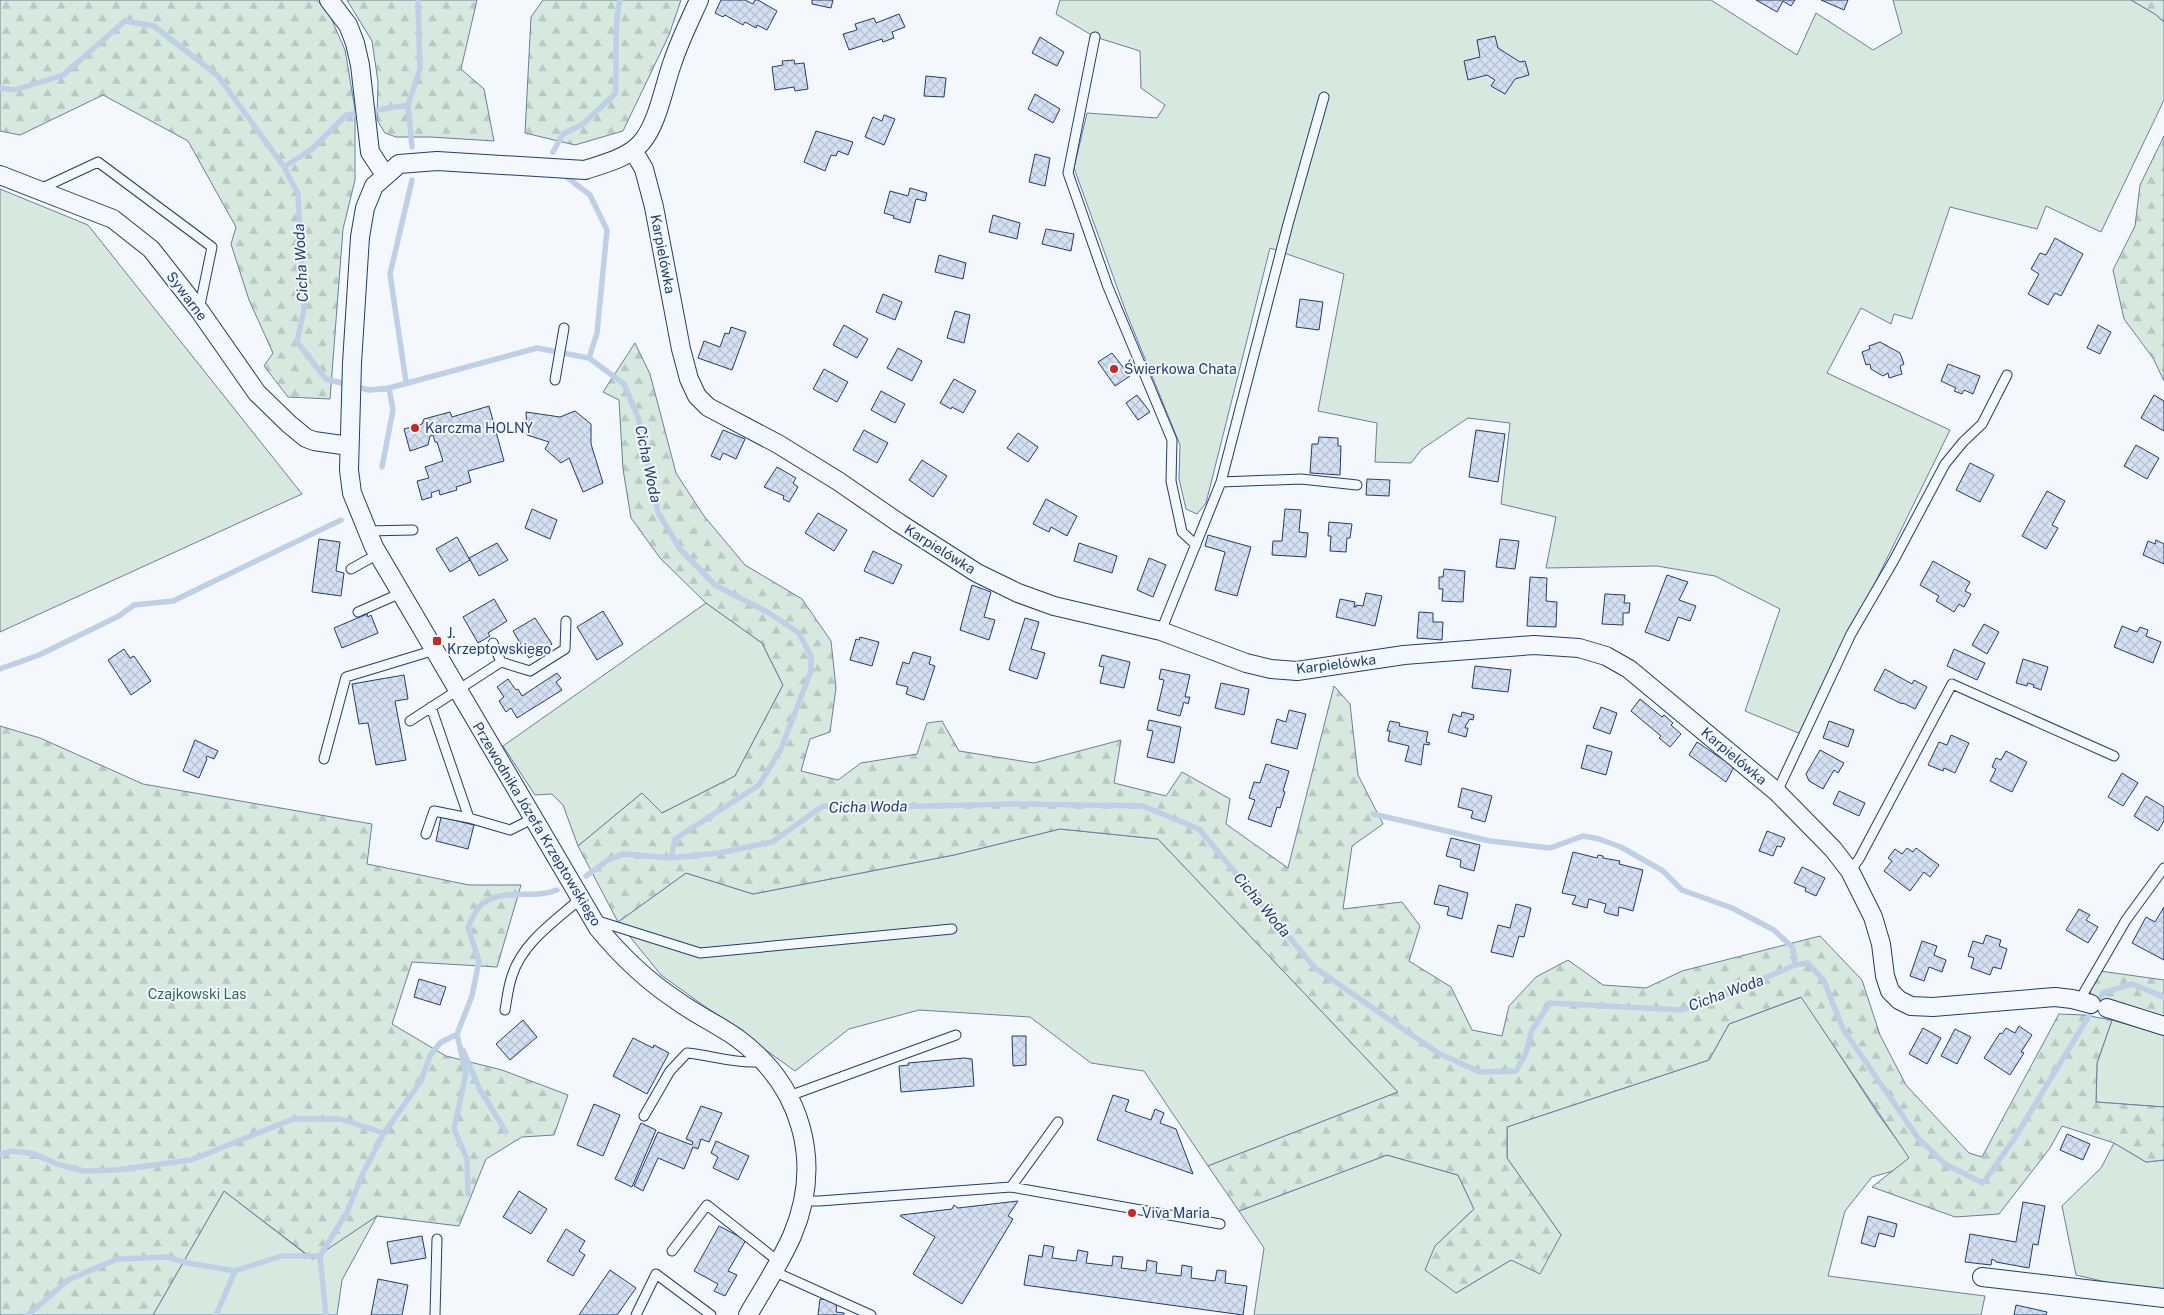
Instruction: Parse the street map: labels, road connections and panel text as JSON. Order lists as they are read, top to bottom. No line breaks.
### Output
{"streets":{"street":["Karpielówka","Sywarne","Przewodnika Józefa Krzeptowskiego"]},"crossings":[["Sywarne","Przewodnika Józefa Krzeptowskiego"]],"water":["Cicha Woda"],"parks":["Czajkowski Las"],"places":{"other":["Świerkowa Chata","Karczma HOLNY","Viva Maria"],"transit":["J. Krzeptowskiego"]}}
